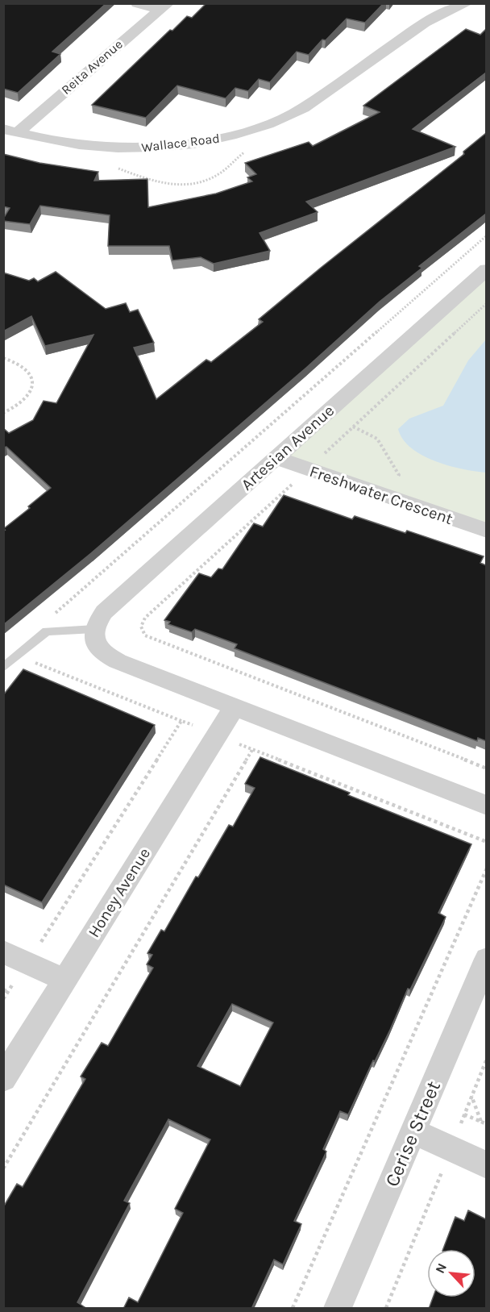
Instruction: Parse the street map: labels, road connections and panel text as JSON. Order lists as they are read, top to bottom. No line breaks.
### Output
{"streets":{"street":["Reita Avenue","Wallace Road","Artesian Avenue","Freshwater Crescent","Honey Avenue","Cerise Street"]},"crossings":[["Reita Avenue","Wallace Road"],["Artesian Avenue","Freshwater Crescent"]],"north":"top left"}
